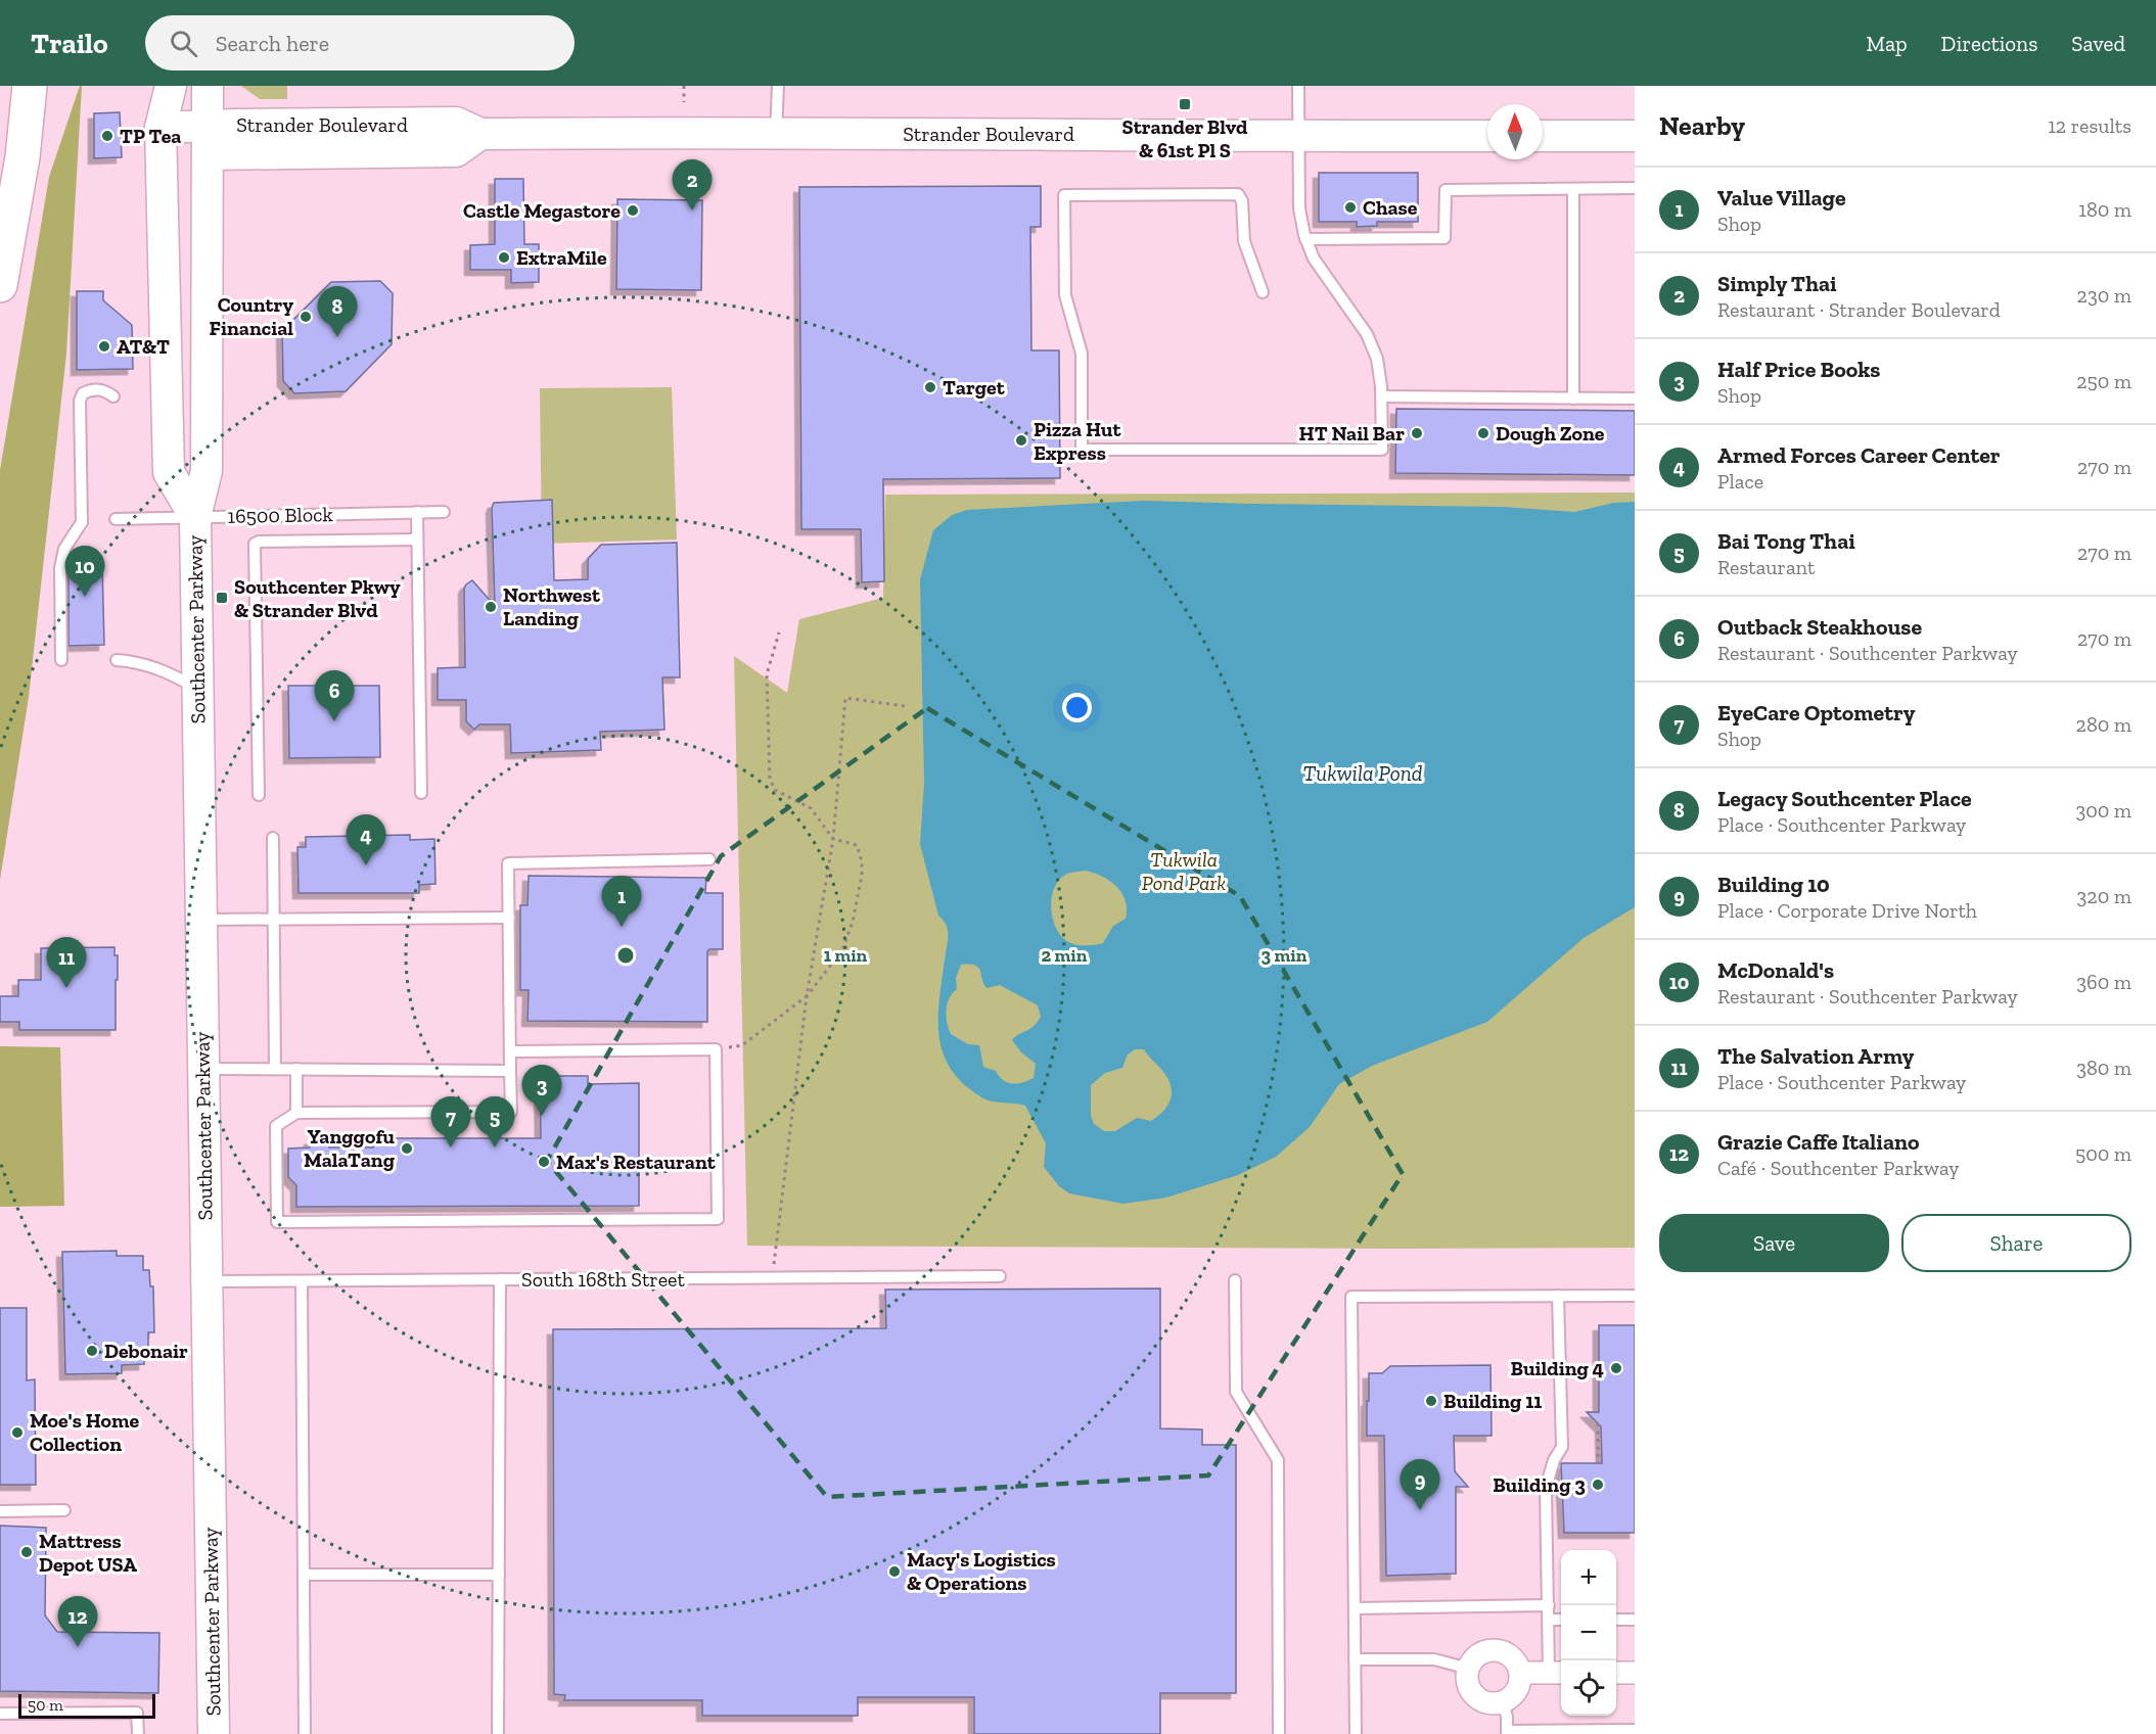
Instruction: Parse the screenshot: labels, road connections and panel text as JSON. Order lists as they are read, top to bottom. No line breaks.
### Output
{"streets":{"main road":["Strander Boulevard","Southcenter Parkway"],"lane":["16500 Block","South 168th Street"]},"crossings":[["Strander Boulevard","Southcenter Parkway"],["16500 Block","Southcenter Parkway"],["Southcenter Parkway","South 168th Street"]],"water":["Tukwila Pond"],"parks":["Tukwila Pond Park"],"places":{"transit":["Strander Blvd & 61st Pl S","Southcenter Pkwy & Strander Blvd"],"other":["TP Tea","Chase","Castle Megastore","ExtraMile","Country Financial","AT&T","Target","HT Nail Bar","Dough Zone","Pizza Hut Express","Northwest Landing","Yanggofu MalaTang","Max's Restaurant","Debonair","Building 4","Building 11","Moe's Home Collection","Building 3","Mattress Depot USA","Macy's Logistics & Operations"]},"scale_bar":"50 m","north":"top","page":{"header":"Trailo","search":"Search here","nav":["Map","Directions","Saved"],"heading":["Nearby","12 results"],"pins":["2","8","10","6","4","1","11","3","5","7","9","12"],"list":[{"mark":"1","name":"Value Village","note":"Shop","value":"180 m"},{"mark":"2","name":"Simply Thai","note":"Restaurant · Strander Boulevard","value":"230 m"},{"mark":"3","name":"Half Price Books","note":"Shop","value":"250 m"},{"mark":"4","name":"Armed Forces Career Center","note":"Place","value":"270 m"},{"mark":"5","name":"Bai Tong Thai","note":"Restaurant","value":"270 m"},{"mark":"6","name":"Outback Steakhouse","note":"Restaurant · Southcenter Parkway","value":"270 m"},{"mark":"7","name":"EyeCare Optometry","note":"Shop","value":"280 m"},{"mark":"8","name":"Legacy Southcenter Place","note":"Place · Southcenter Parkway","value":"300 m"},{"mark":"9","name":"Building 10","note":"Place · Corporate Drive North","value":"320 m"},{"mark":"10","name":"McDonald's","note":"Restaurant · Southcenter Parkway","value":"360 m"},{"mark":"11","name":"The Salvation Army","note":"Place · Southcenter Parkway","value":"380 m"},{"mark":"12","name":"Grazie Caffe Italiano","note":"Café · Southcenter Parkway","value":"500 m"}],"buttons":["Save","Share"],"map_buttons":["+","−"],"scale":"50 m"},"rings":["1 min","2 min","3 min"]}
